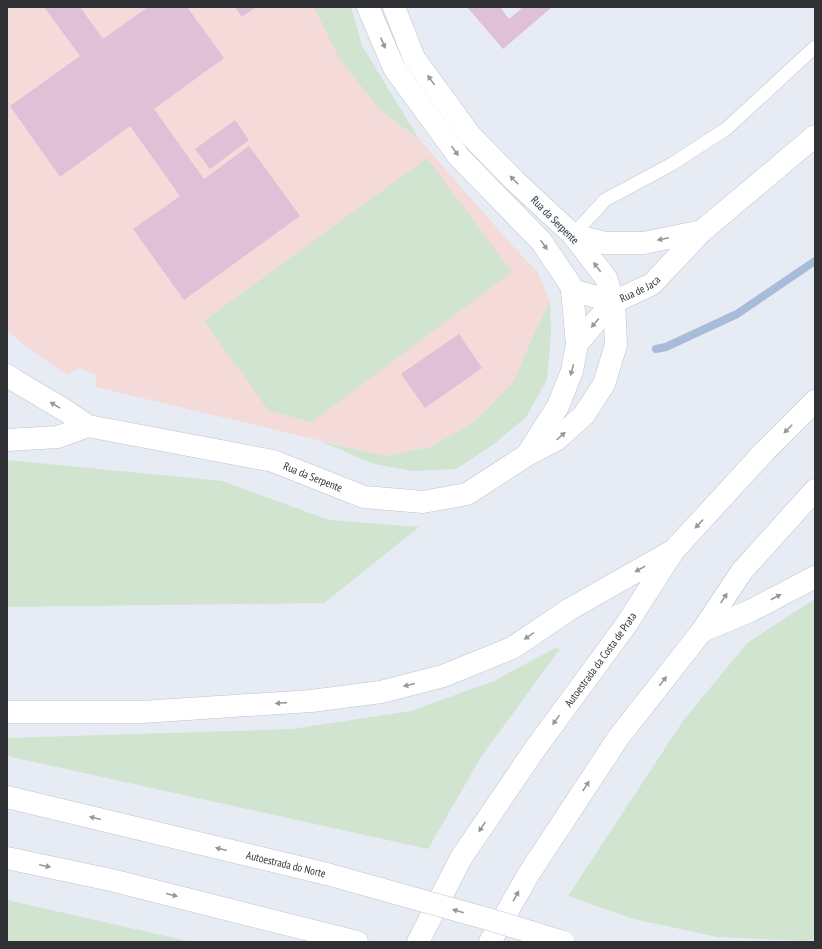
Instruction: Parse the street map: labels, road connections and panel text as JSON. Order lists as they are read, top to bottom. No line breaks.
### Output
{"streets":{"main road":["Rua da Serpente","Rua de Jaca","Autoestrada da Costa de Prata","Autoestrada do Norte"]},"crossings":[["Rua da Serpente","Rua de Jaca"]]}
